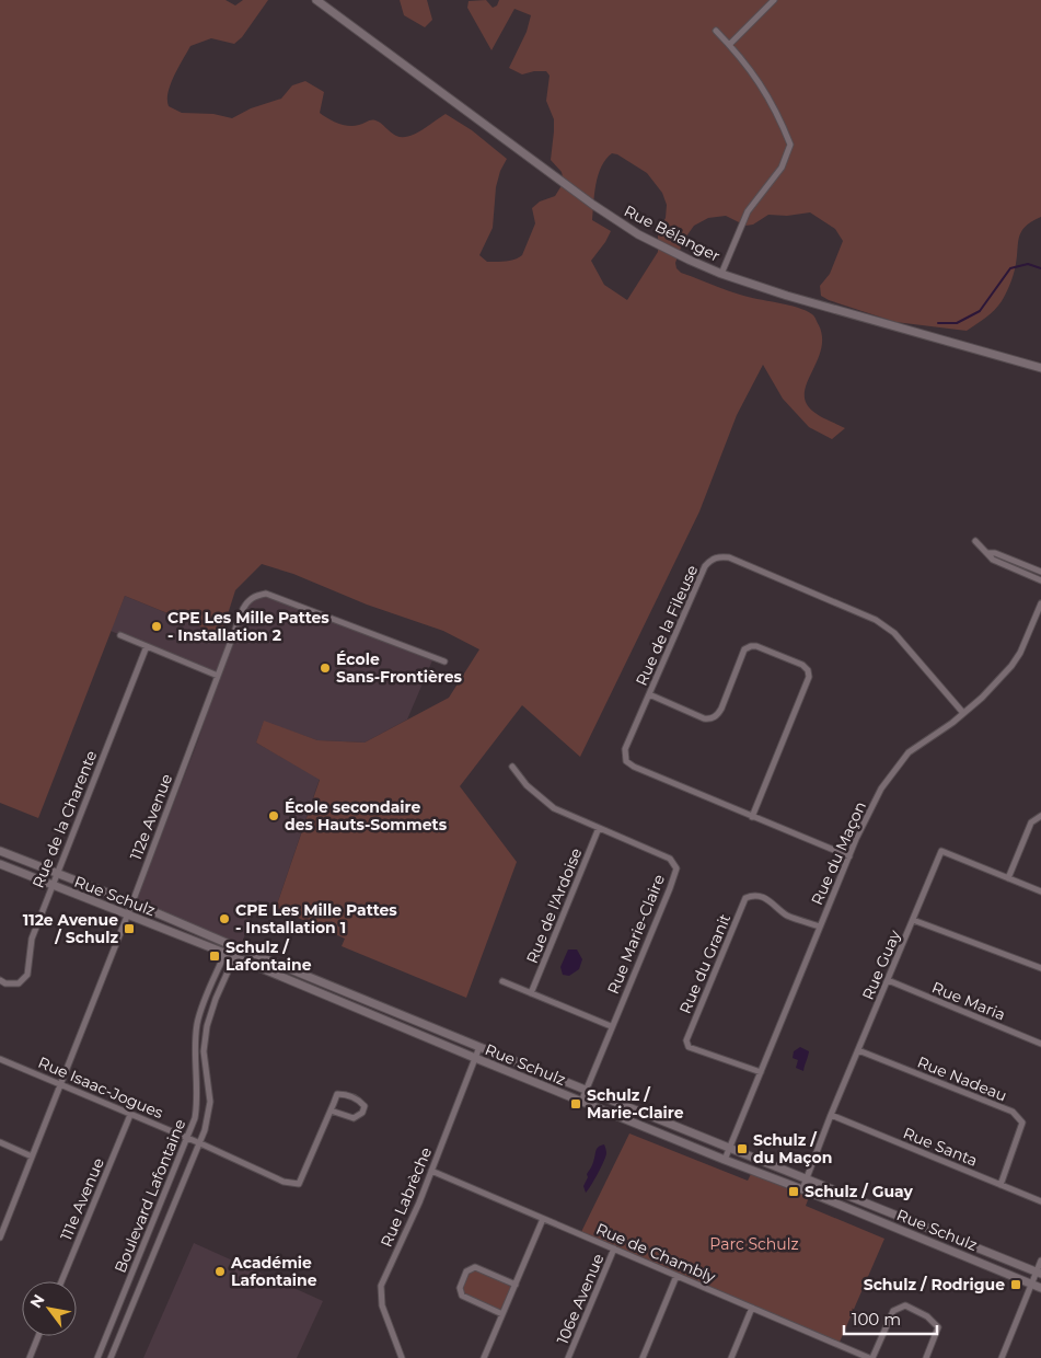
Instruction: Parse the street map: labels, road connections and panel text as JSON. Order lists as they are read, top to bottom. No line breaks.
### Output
{"streets":{"street":["Rue Bélanger","Rue de la Fileuse","112e Avenue","Rue de la Charente","Rue du Maçon","Rue Schulz","Rue de l'Ardoise","Rue Marie-Claire","Rue du Granit","Rue Guay","Rue Maria","Rue Nadeau","Rue Isaac-Jogues","Rue Santa","Boulevard Lafontaine","Rue Labrèche","111e Avenue","Rue de Chambly","106e Avenue"]},"crossings":[["Rue de la Fileuse","Rue du Maçon"],["112e Avenue","Rue Schulz"],["112e Avenue","Rue Isaac-Jogues"],["Rue de la Charente","Rue Schulz"],["Rue du Maçon","Rue Schulz"],["Rue du Maçon","Rue du Granit"],["Rue Schulz","Rue Marie-Claire"],["Rue Schulz","Rue Guay"],["Rue Schulz","Boulevard Lafontaine"],["Rue Schulz","Rue Labrèche"],["Rue de l'Ardoise","Rue Marie-Claire"],["Rue Guay","Rue Maria"],["Rue Guay","Rue Nadeau"],["Rue Guay","Rue Santa"],["Rue Nadeau","Rue Santa"],["Rue Isaac-Jogues","Boulevard Lafontaine"],["Rue Isaac-Jogues","111e Avenue"],["Rue Labrèche","Rue de Chambly"],["Rue de Chambly","106e Avenue"]],"parks":["Parc Schulz"],"places":{"other":["CPE Les Mille Pattes - Installation 2","École Sans-Frontières","École secondaire des Hauts-Sommets","CPE Les Mille Pattes - Installation 1","Académie Lafontaine"],"transit":["112e Avenue / Schulz","Schulz / Lafontaine","Schulz / Marie-Claire","Schulz / du Maçon","Schulz / Guay","Schulz / Rodrigue"]},"scale_bar":"100 m","north":"top left"}
